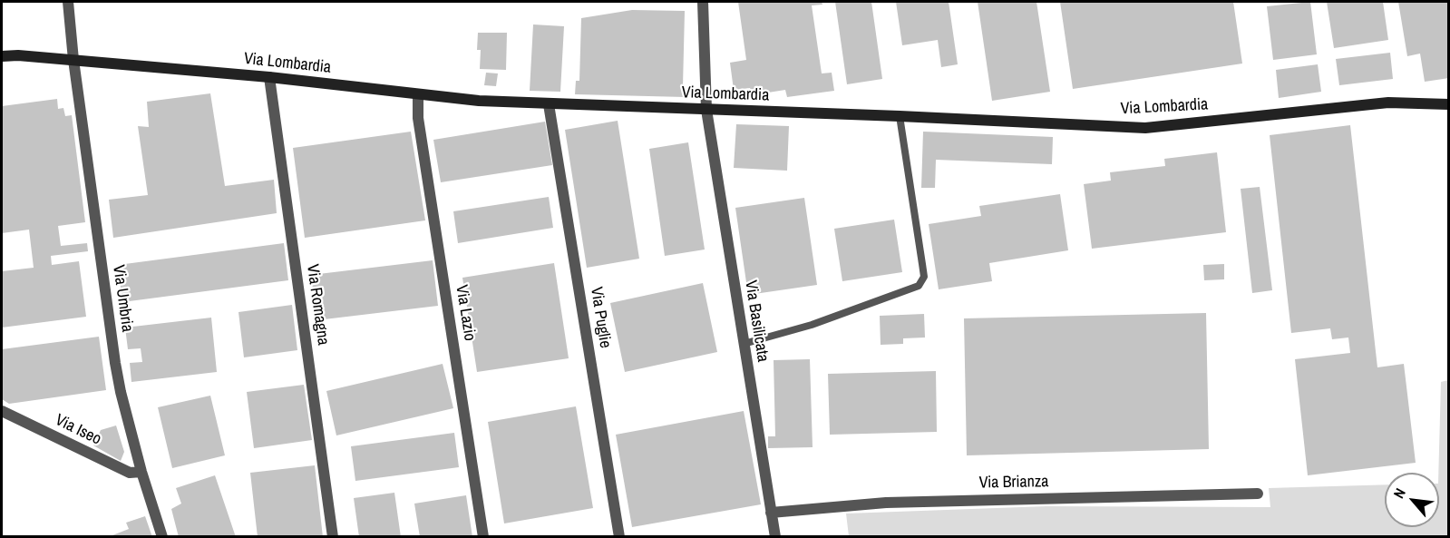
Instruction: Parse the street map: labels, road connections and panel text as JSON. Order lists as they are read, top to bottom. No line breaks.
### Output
{"streets":{"street":["Via Lombardia","Via Umbria","Via Romagna","Via Lazio","Via Puglie","Via Basilicata","Via Iseo","Via Brianza"]},"crossings":[["Via Lombardia","Via Umbria"],["Via Lombardia","Via Romagna"],["Via Lombardia","Via Lazio"],["Via Lombardia","Via Puglie"],["Via Lombardia","Via Basilicata"],["Via Umbria","Via Iseo"],["Via Basilicata","Via Brianza"]],"north":"top left"}
